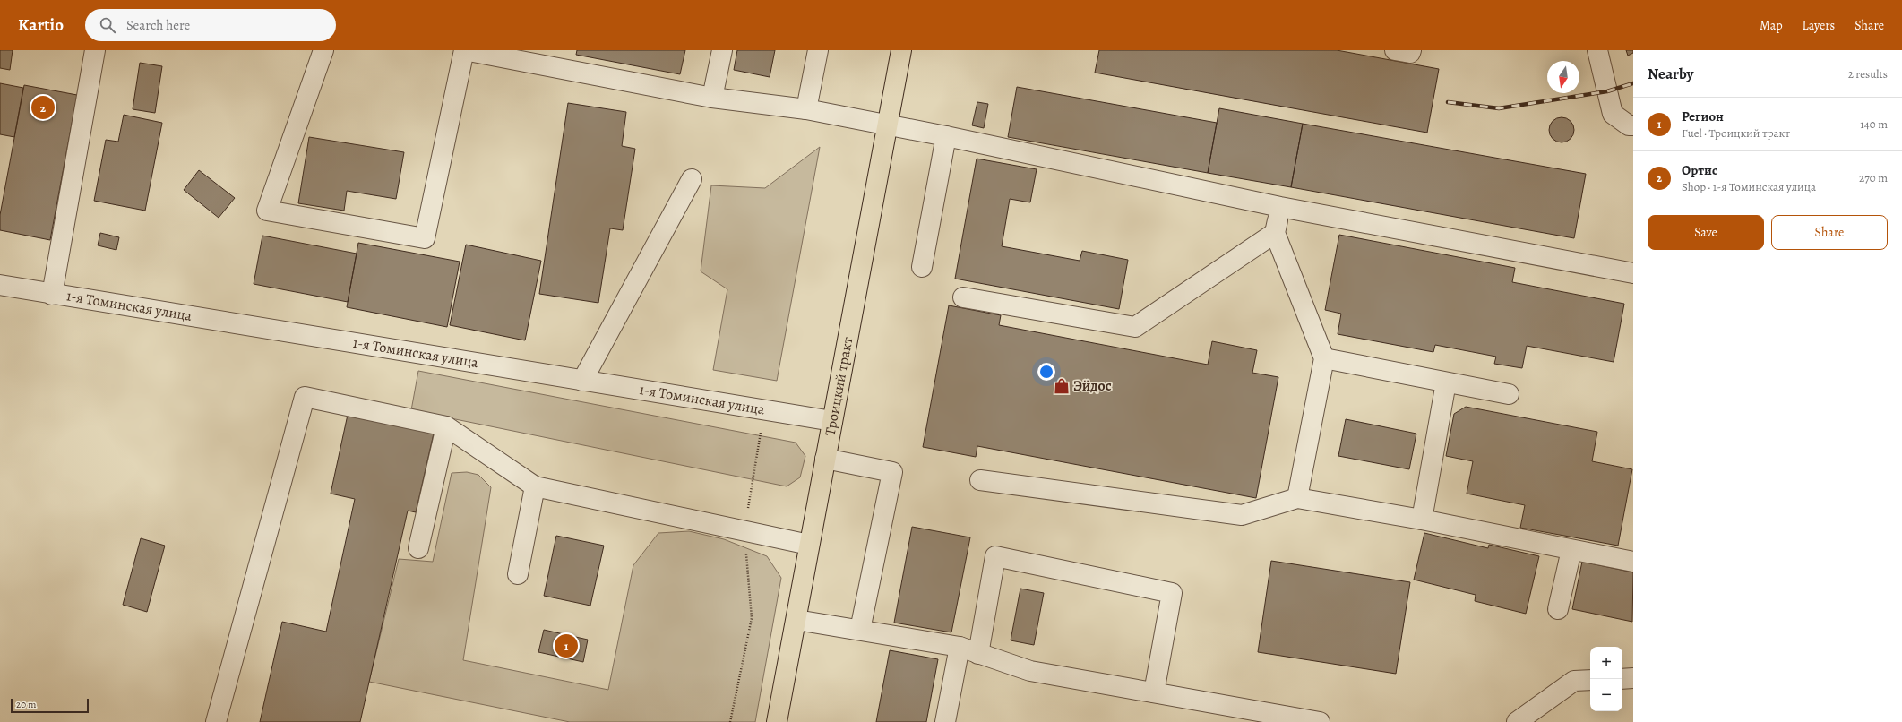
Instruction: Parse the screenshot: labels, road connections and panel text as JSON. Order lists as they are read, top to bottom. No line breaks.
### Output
{"streets":{"main road":["Троицкий тракт"],"street":["1-я Томинская улица"]},"crossings":[["1-я Томинская улица","Троицкий тракт"]],"places":{"shop":["Эйдос"]},"scale_bar":"20 m","north":"bottom","page":{"header":"Kartio","search":"Search here","nav":["Map","Layers","Share"],"heading":["Nearby","2 results"],"pins":["2","1"],"list":[{"mark":"1","name":"Регион","note":"Fuel · Троицкий тракт","value":"140 m"},{"mark":"2","name":"Ортис","note":"Shop · 1-я Томинская улица","value":"270 m"}],"buttons":["Save","Share"],"map_buttons":["+","−"],"scale":"20 m"}}
